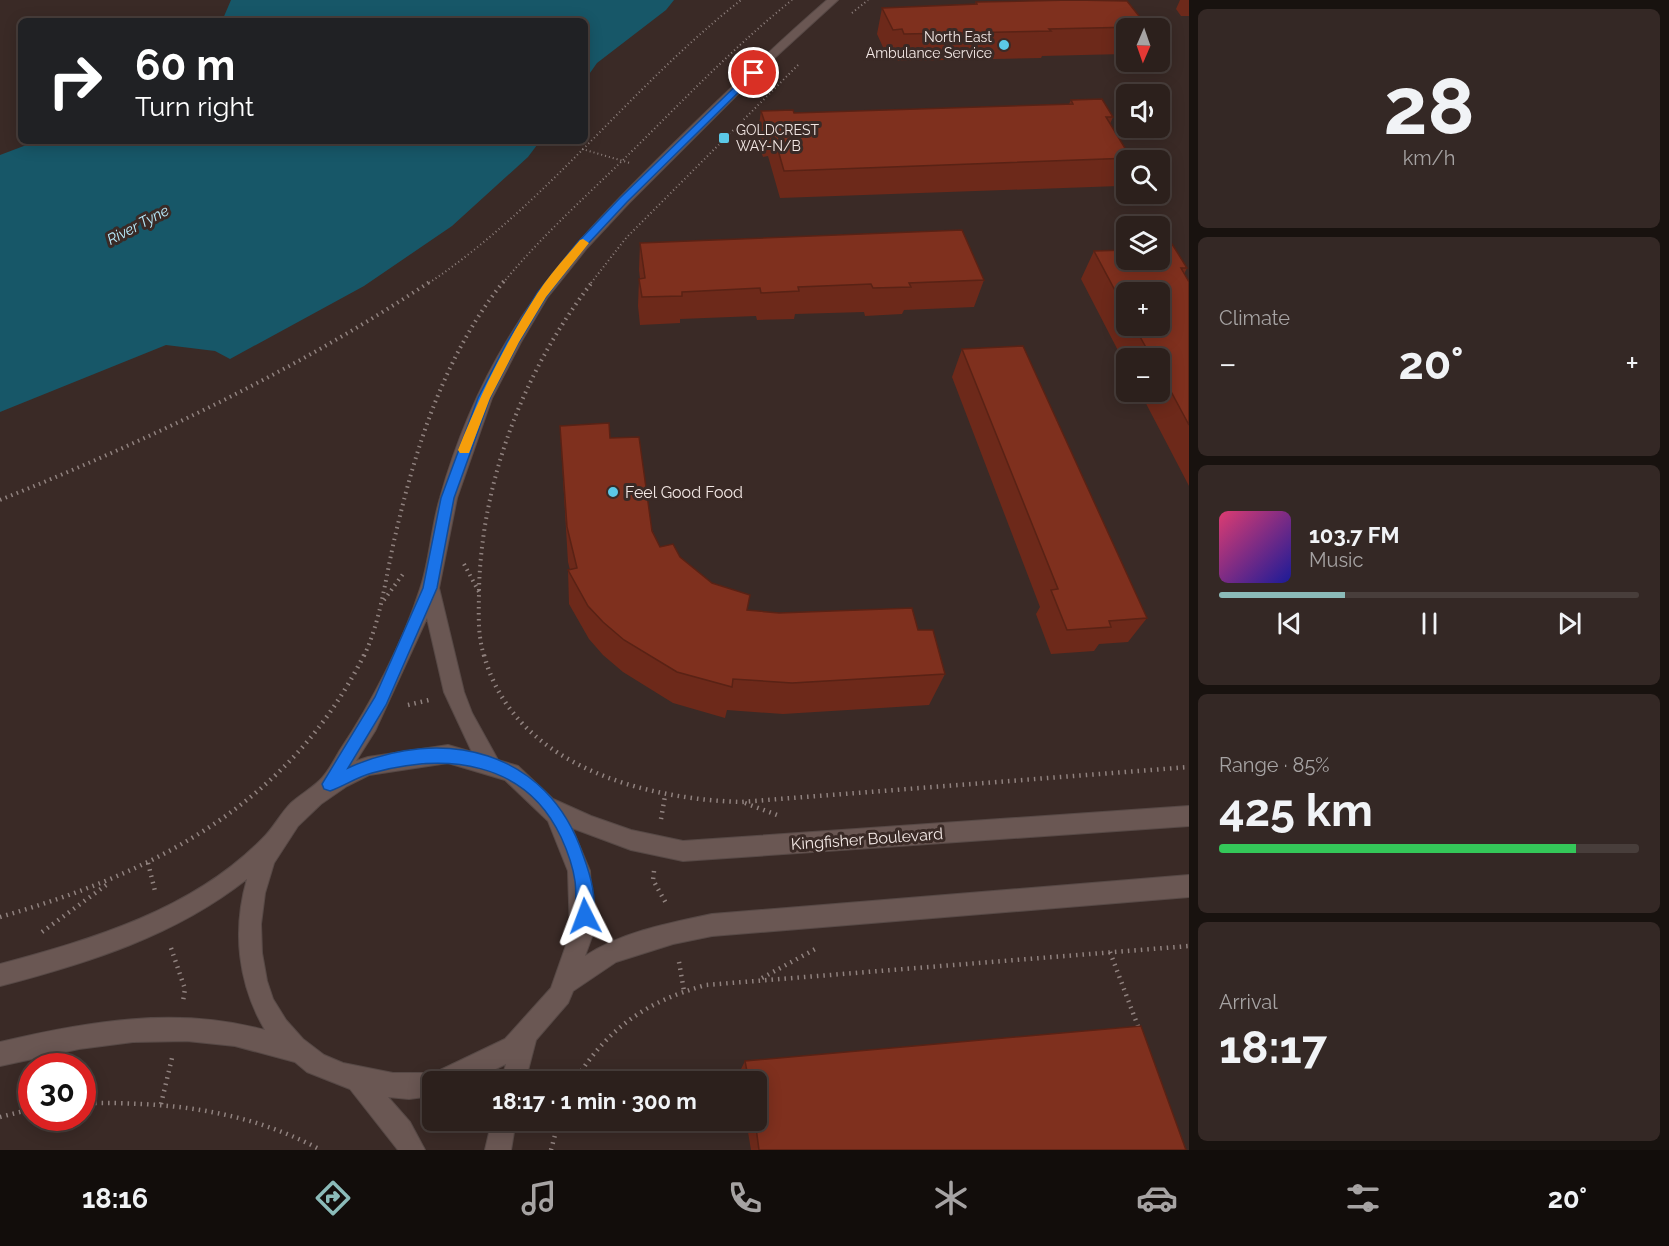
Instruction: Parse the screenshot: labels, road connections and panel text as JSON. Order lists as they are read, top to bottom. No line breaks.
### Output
{"streets":{"street":["Kingfisher Boulevard"]},"water":["River Tyne"],"places":{"other":["North East Ambulance Service","Feel Good Food"],"transit":["GOLDCREST WAY-N/B"]},"north":"bottom","page":{"tile":[["28","km/h"],"Climate",["Range · 85%","425 km"],["Arrival","18:17"]],"map_buttons":["+","−"],"turn":["60 m","Turn right"],"heat":["−","20°","+"],"song":["103.7 FM","Music"],"limit":"30","trip":"18:17 · 1 min · 300 m","tabs":["18:16","20°"]}}
